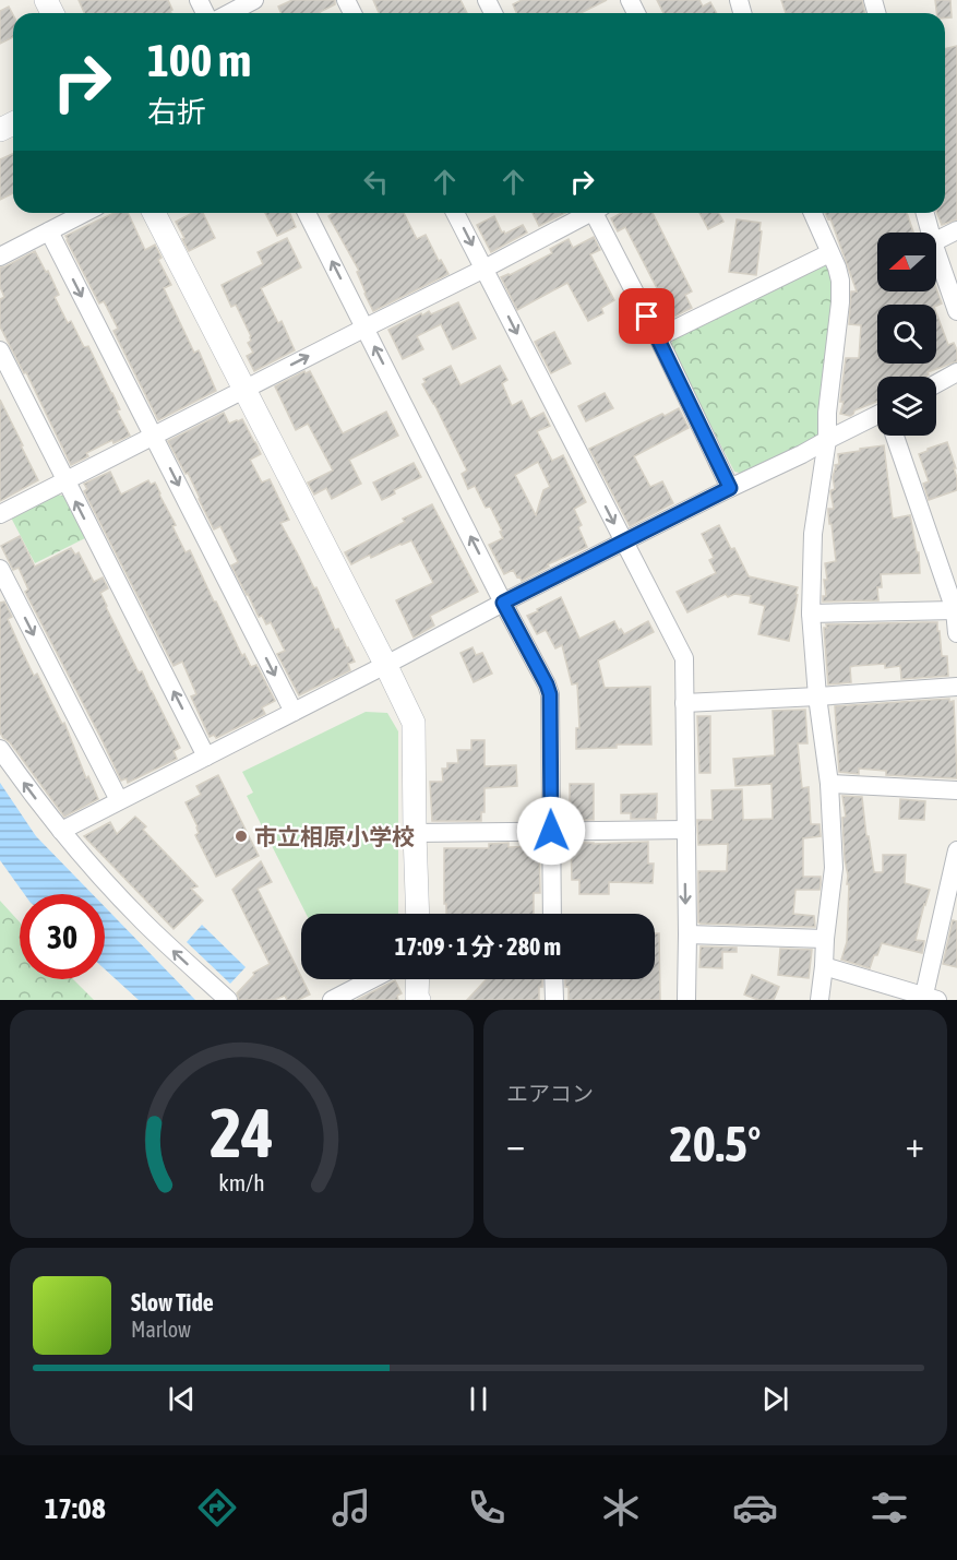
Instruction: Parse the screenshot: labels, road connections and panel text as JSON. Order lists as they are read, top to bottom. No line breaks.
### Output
{"places":["市立相原小学校"],"north":"left","page":{"turn":["100 m","右折"],"limit":"30","trip":"17:09 · 1 分 · 280 m","tile":"エアコン","heat":["−","20.5°","+"],"song":["Slow Tide","Marlow"],"tabs":"17:08","gauge":["24","km/h"]}}
